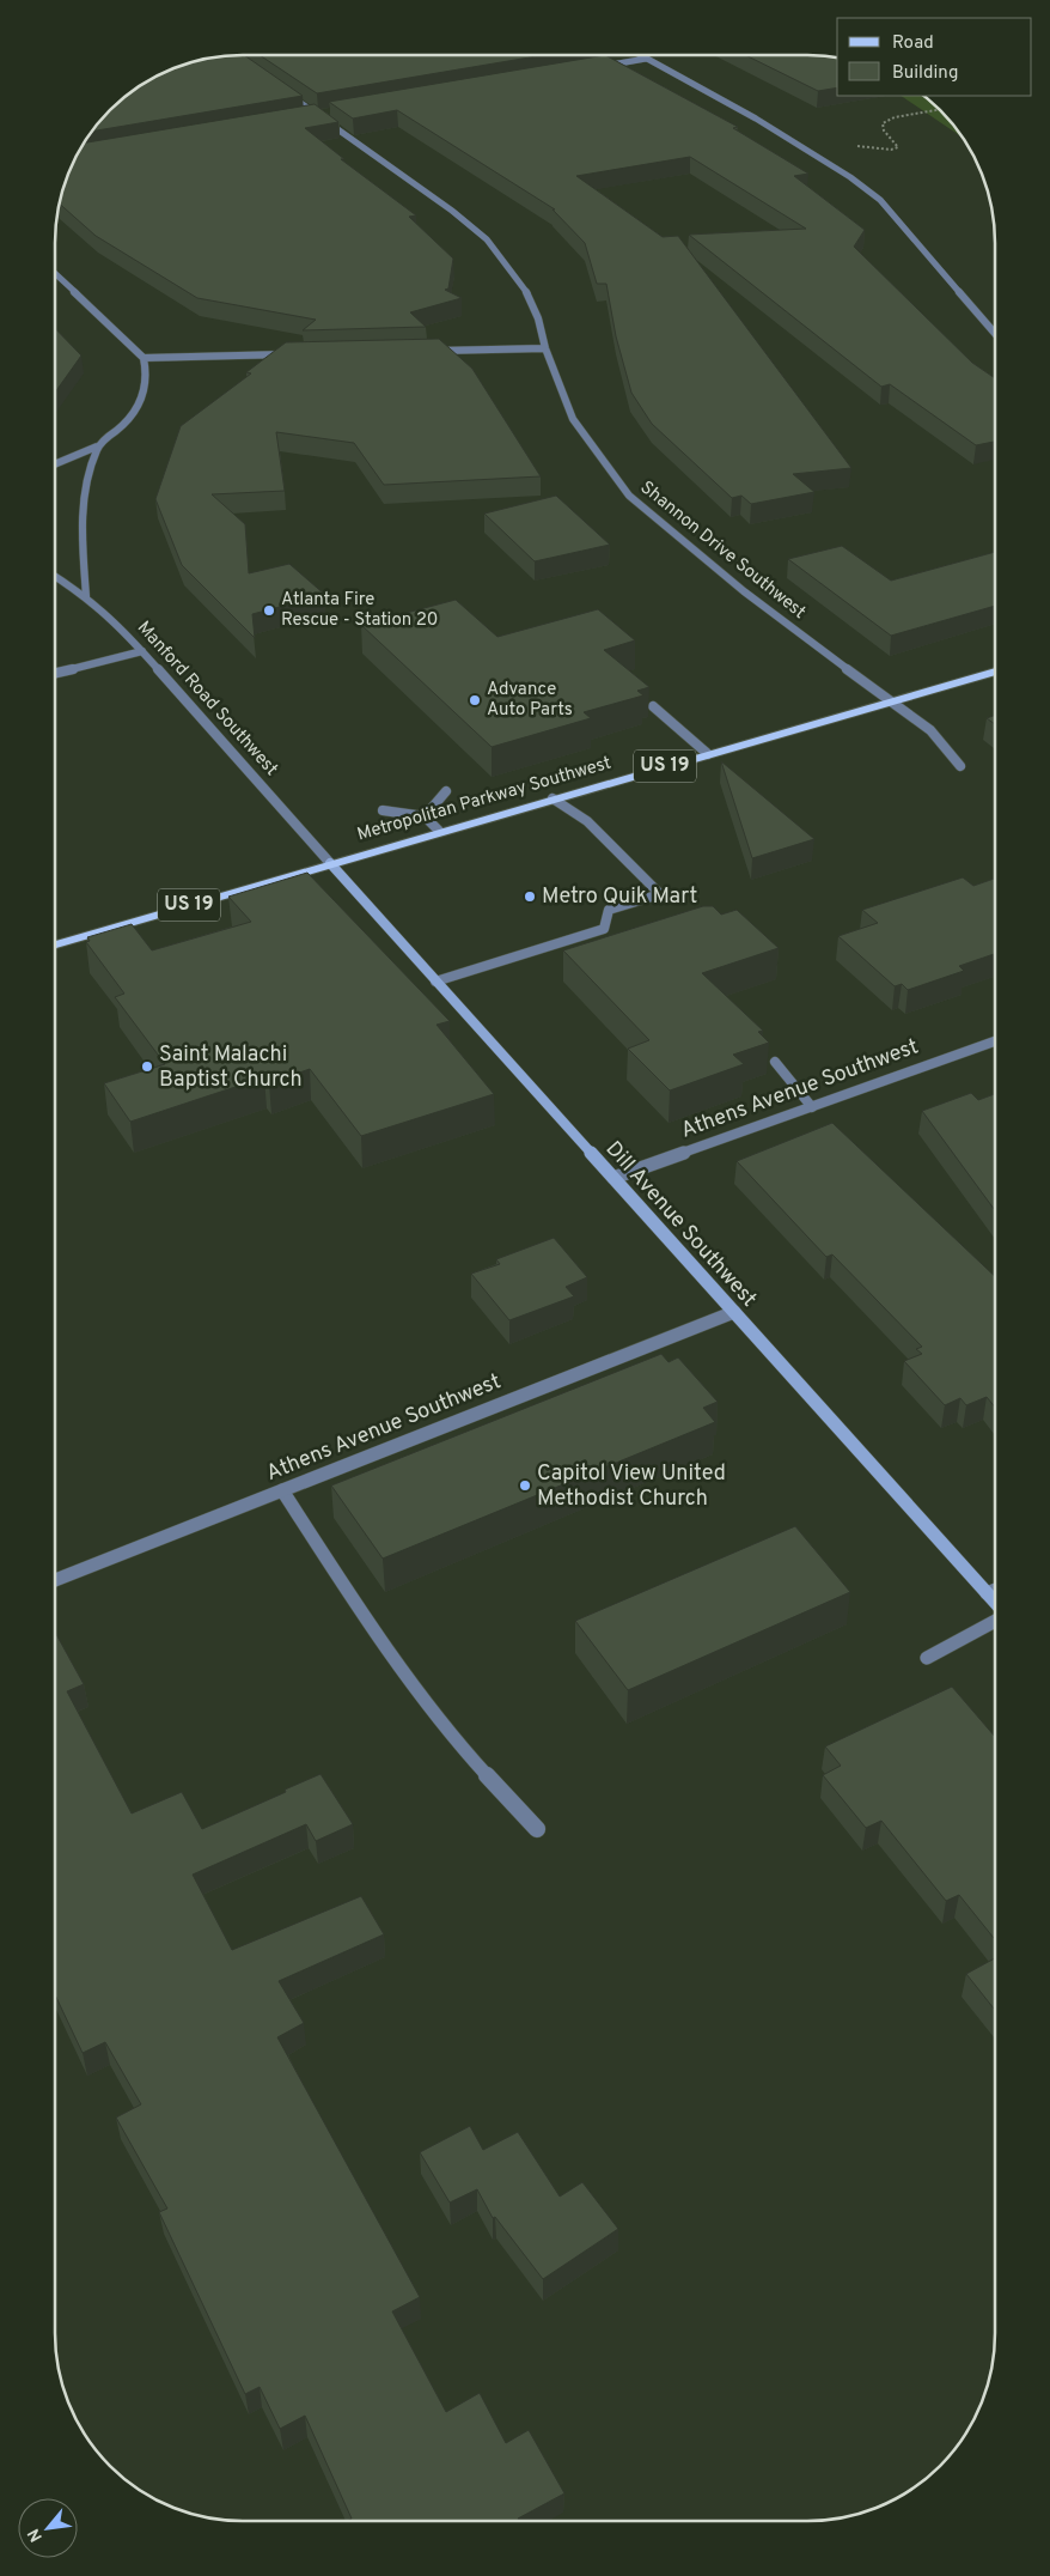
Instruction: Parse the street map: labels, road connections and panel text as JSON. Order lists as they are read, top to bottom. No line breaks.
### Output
{"streets":{"main road":["US 19","Metropolitan Parkway Southwest","Dill Avenue Southwest"],"street":["Shannon Drive Southwest","Manford Road Southwest","Athens Avenue Southwest"]},"crossings":[["Shannon Drive Southwest","Metropolitan Parkway Southwest"],["Manford Road Southwest","Metropolitan Parkway Southwest"],["Manford Road Southwest","Dill Avenue Southwest"],["Metropolitan Parkway Southwest","Dill Avenue Southwest"],["Athens Avenue Southwest","Dill Avenue Southwest"]],"places":["Atlanta Fire Rescue - Station 20","Advance Auto Parts","Metro Quik Mart","Saint Malachi Baptist Church","Capitol View United Methodist Church"],"legend":["Road","Building"],"north":"bottom left"}
